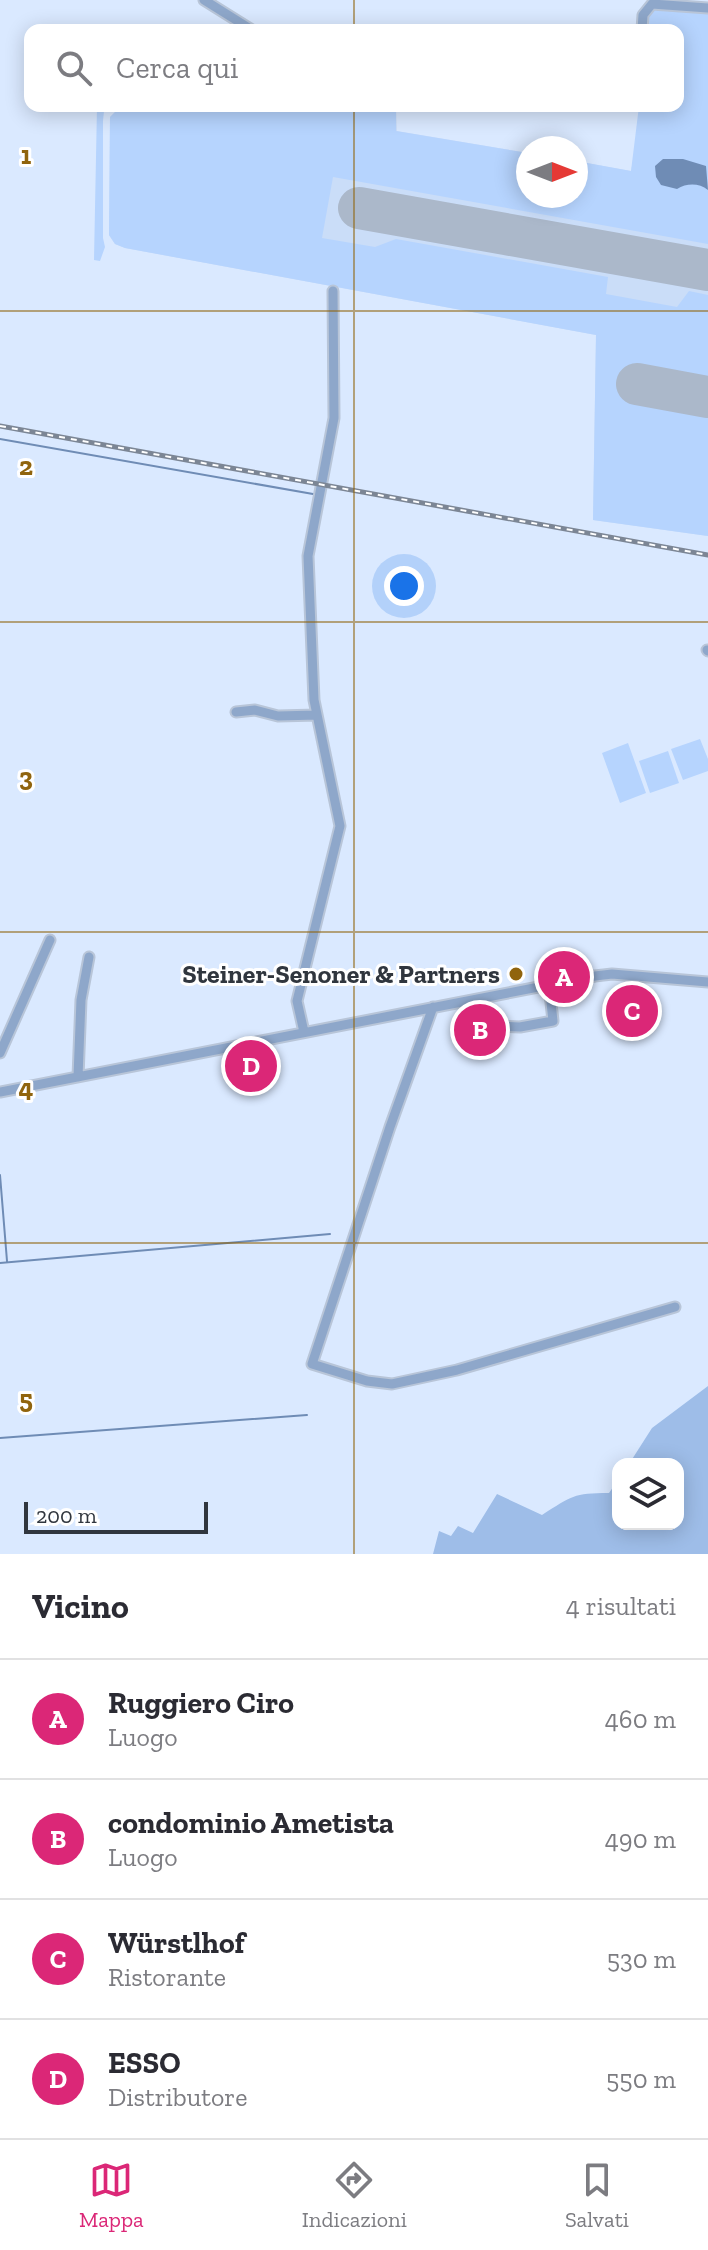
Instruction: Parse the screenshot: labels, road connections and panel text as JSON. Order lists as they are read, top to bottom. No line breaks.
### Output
{"places":["Steiner-Senoner & Partners"],"scale_bar":"200 m","north":"right","page":{"search":"Cerca qui","pins":["A","C","B","D"],"scale":"200 m","heading":["Vicino","4 risultati"],"list":[{"mark":"A","name":"Ruggiero Ciro","note":"Luogo","value":"460 m"},{"mark":"B","name":"condominio Ametista","note":"Luogo","value":"490 m"},{"mark":"C","name":"Würstlhof","note":"Ristorante","value":"530 m"},{"mark":"D","name":"ESSO","note":"Distributore","value":"550 m"}],"nav":["Mappa","Indicazioni","Salvati"]},"grid":{"rows":["1","2","3","4","5"]}}
